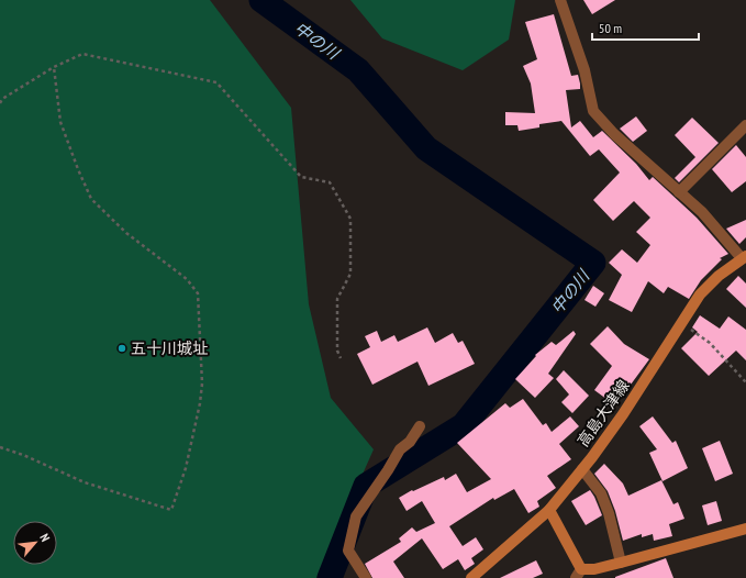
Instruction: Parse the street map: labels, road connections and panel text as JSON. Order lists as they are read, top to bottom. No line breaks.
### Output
{"streets":{"main road":["高島大津線"]},"water":["中の川"],"places":["五十川城址"],"scale_bar":"50 m","north":"top right"}
